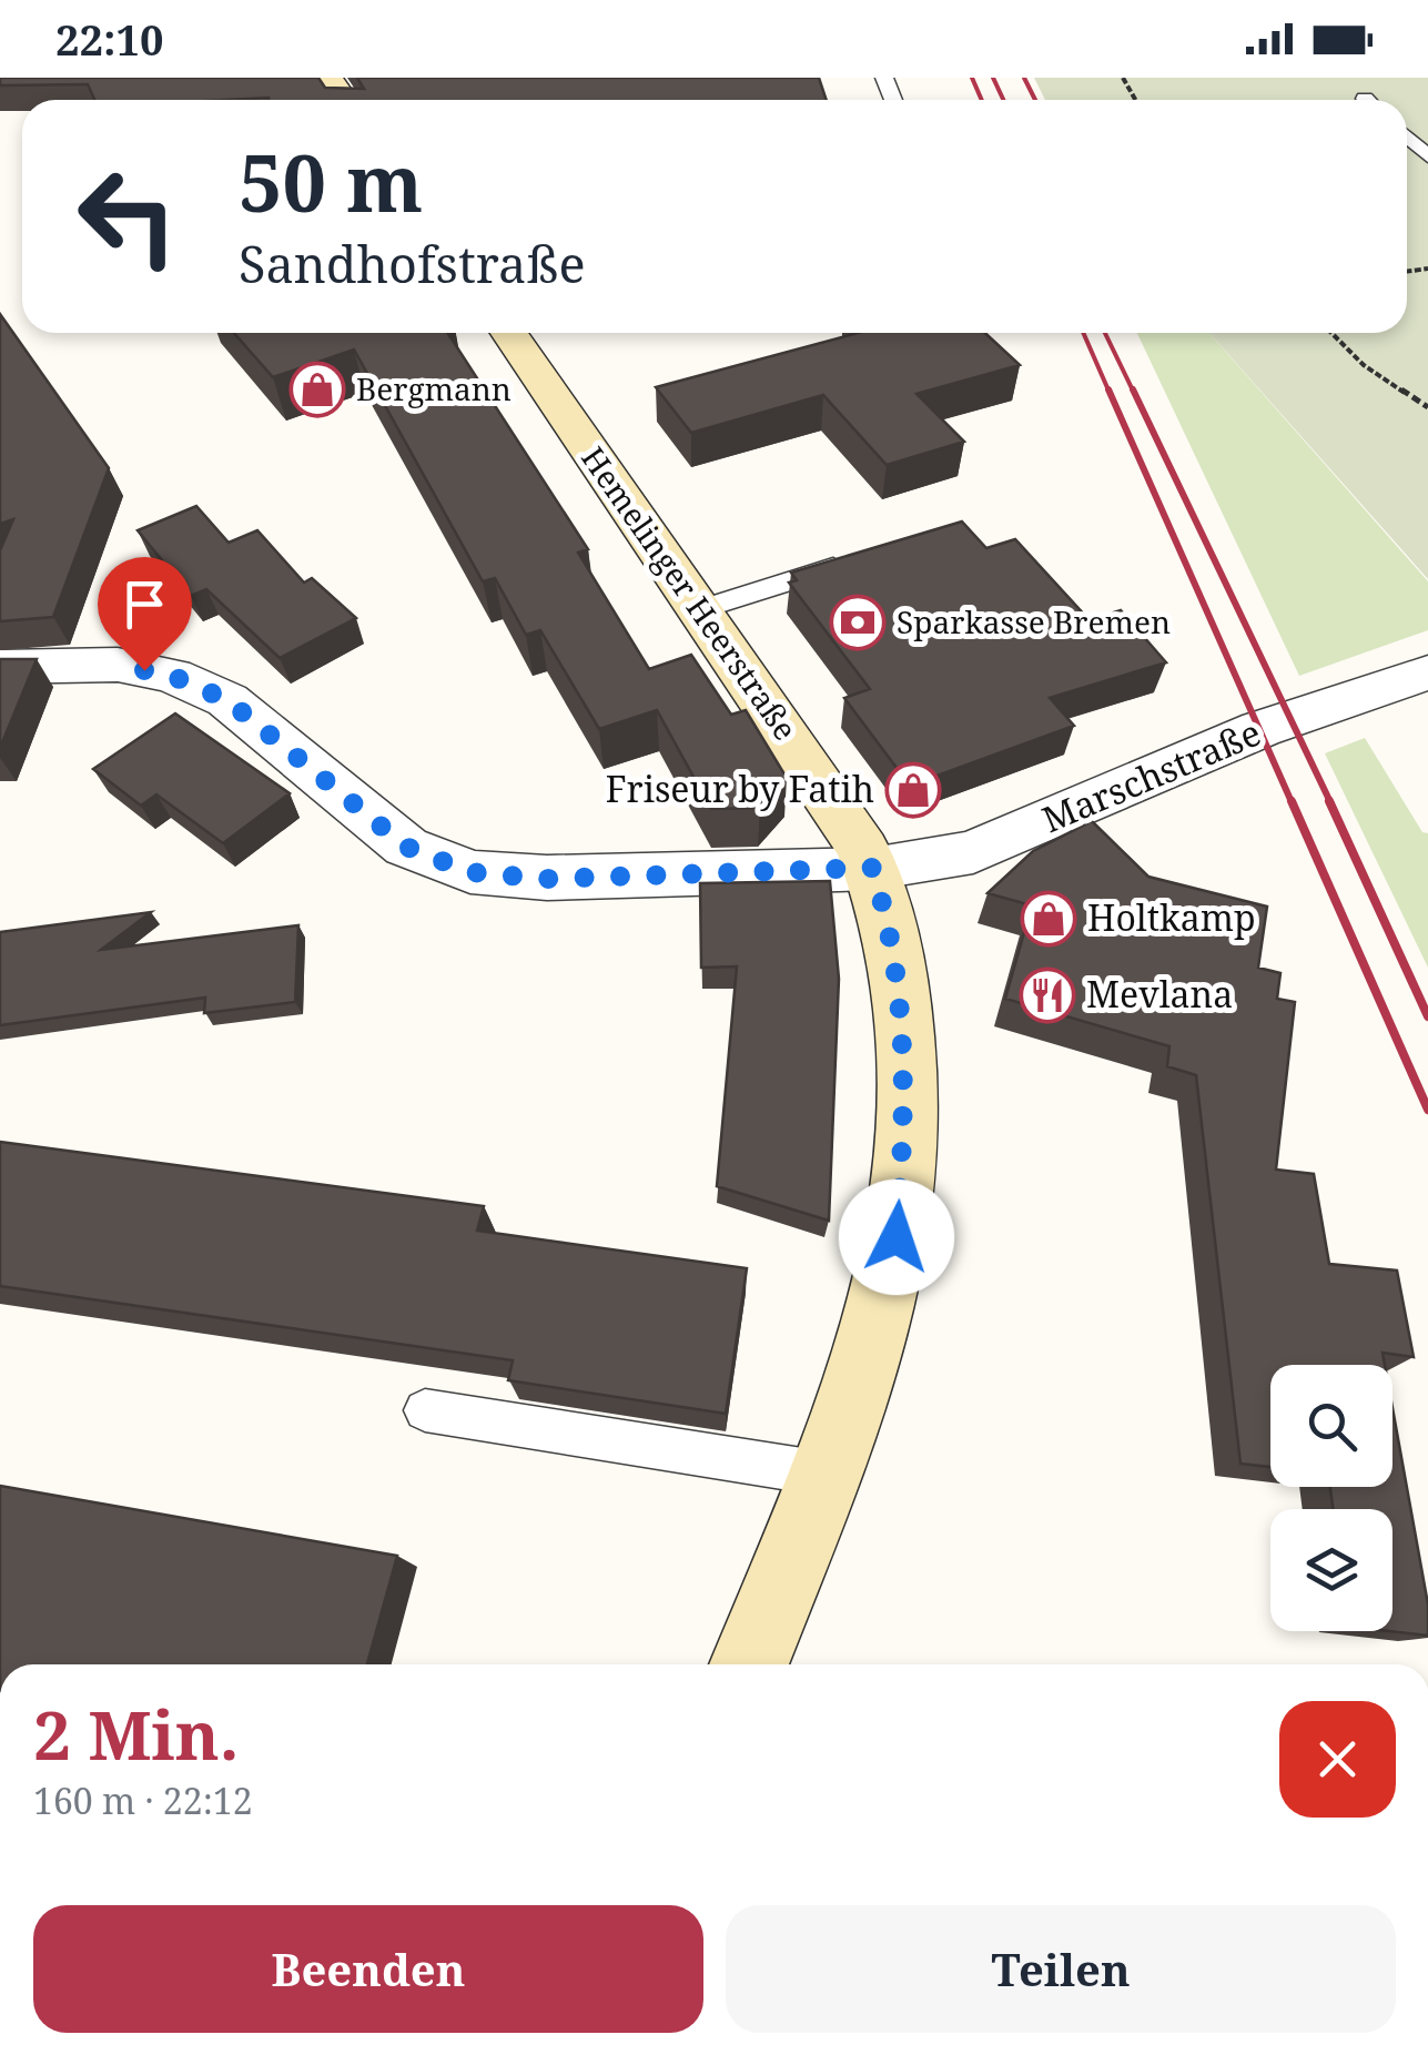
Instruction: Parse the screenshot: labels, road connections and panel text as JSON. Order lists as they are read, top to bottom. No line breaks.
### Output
{"streets":{"main road":["Hemelinger Heerstraße"],"street":["Marschstraße"]},"crossings":[["Hemelinger Heerstraße","Marschstraße"]],"places":{"shop":["Bergmann","Friseur by Fatih","Holtkamp"],"bank":["Sparkasse Bremen"],"restaurant":["Mevlana"]},"page":{"status":"22:10","turn":["50 m","Sandhofstraße"],"heading":["2 Min.","160 m · 22:12"],"buttons":["Beenden","Teilen"]}}
